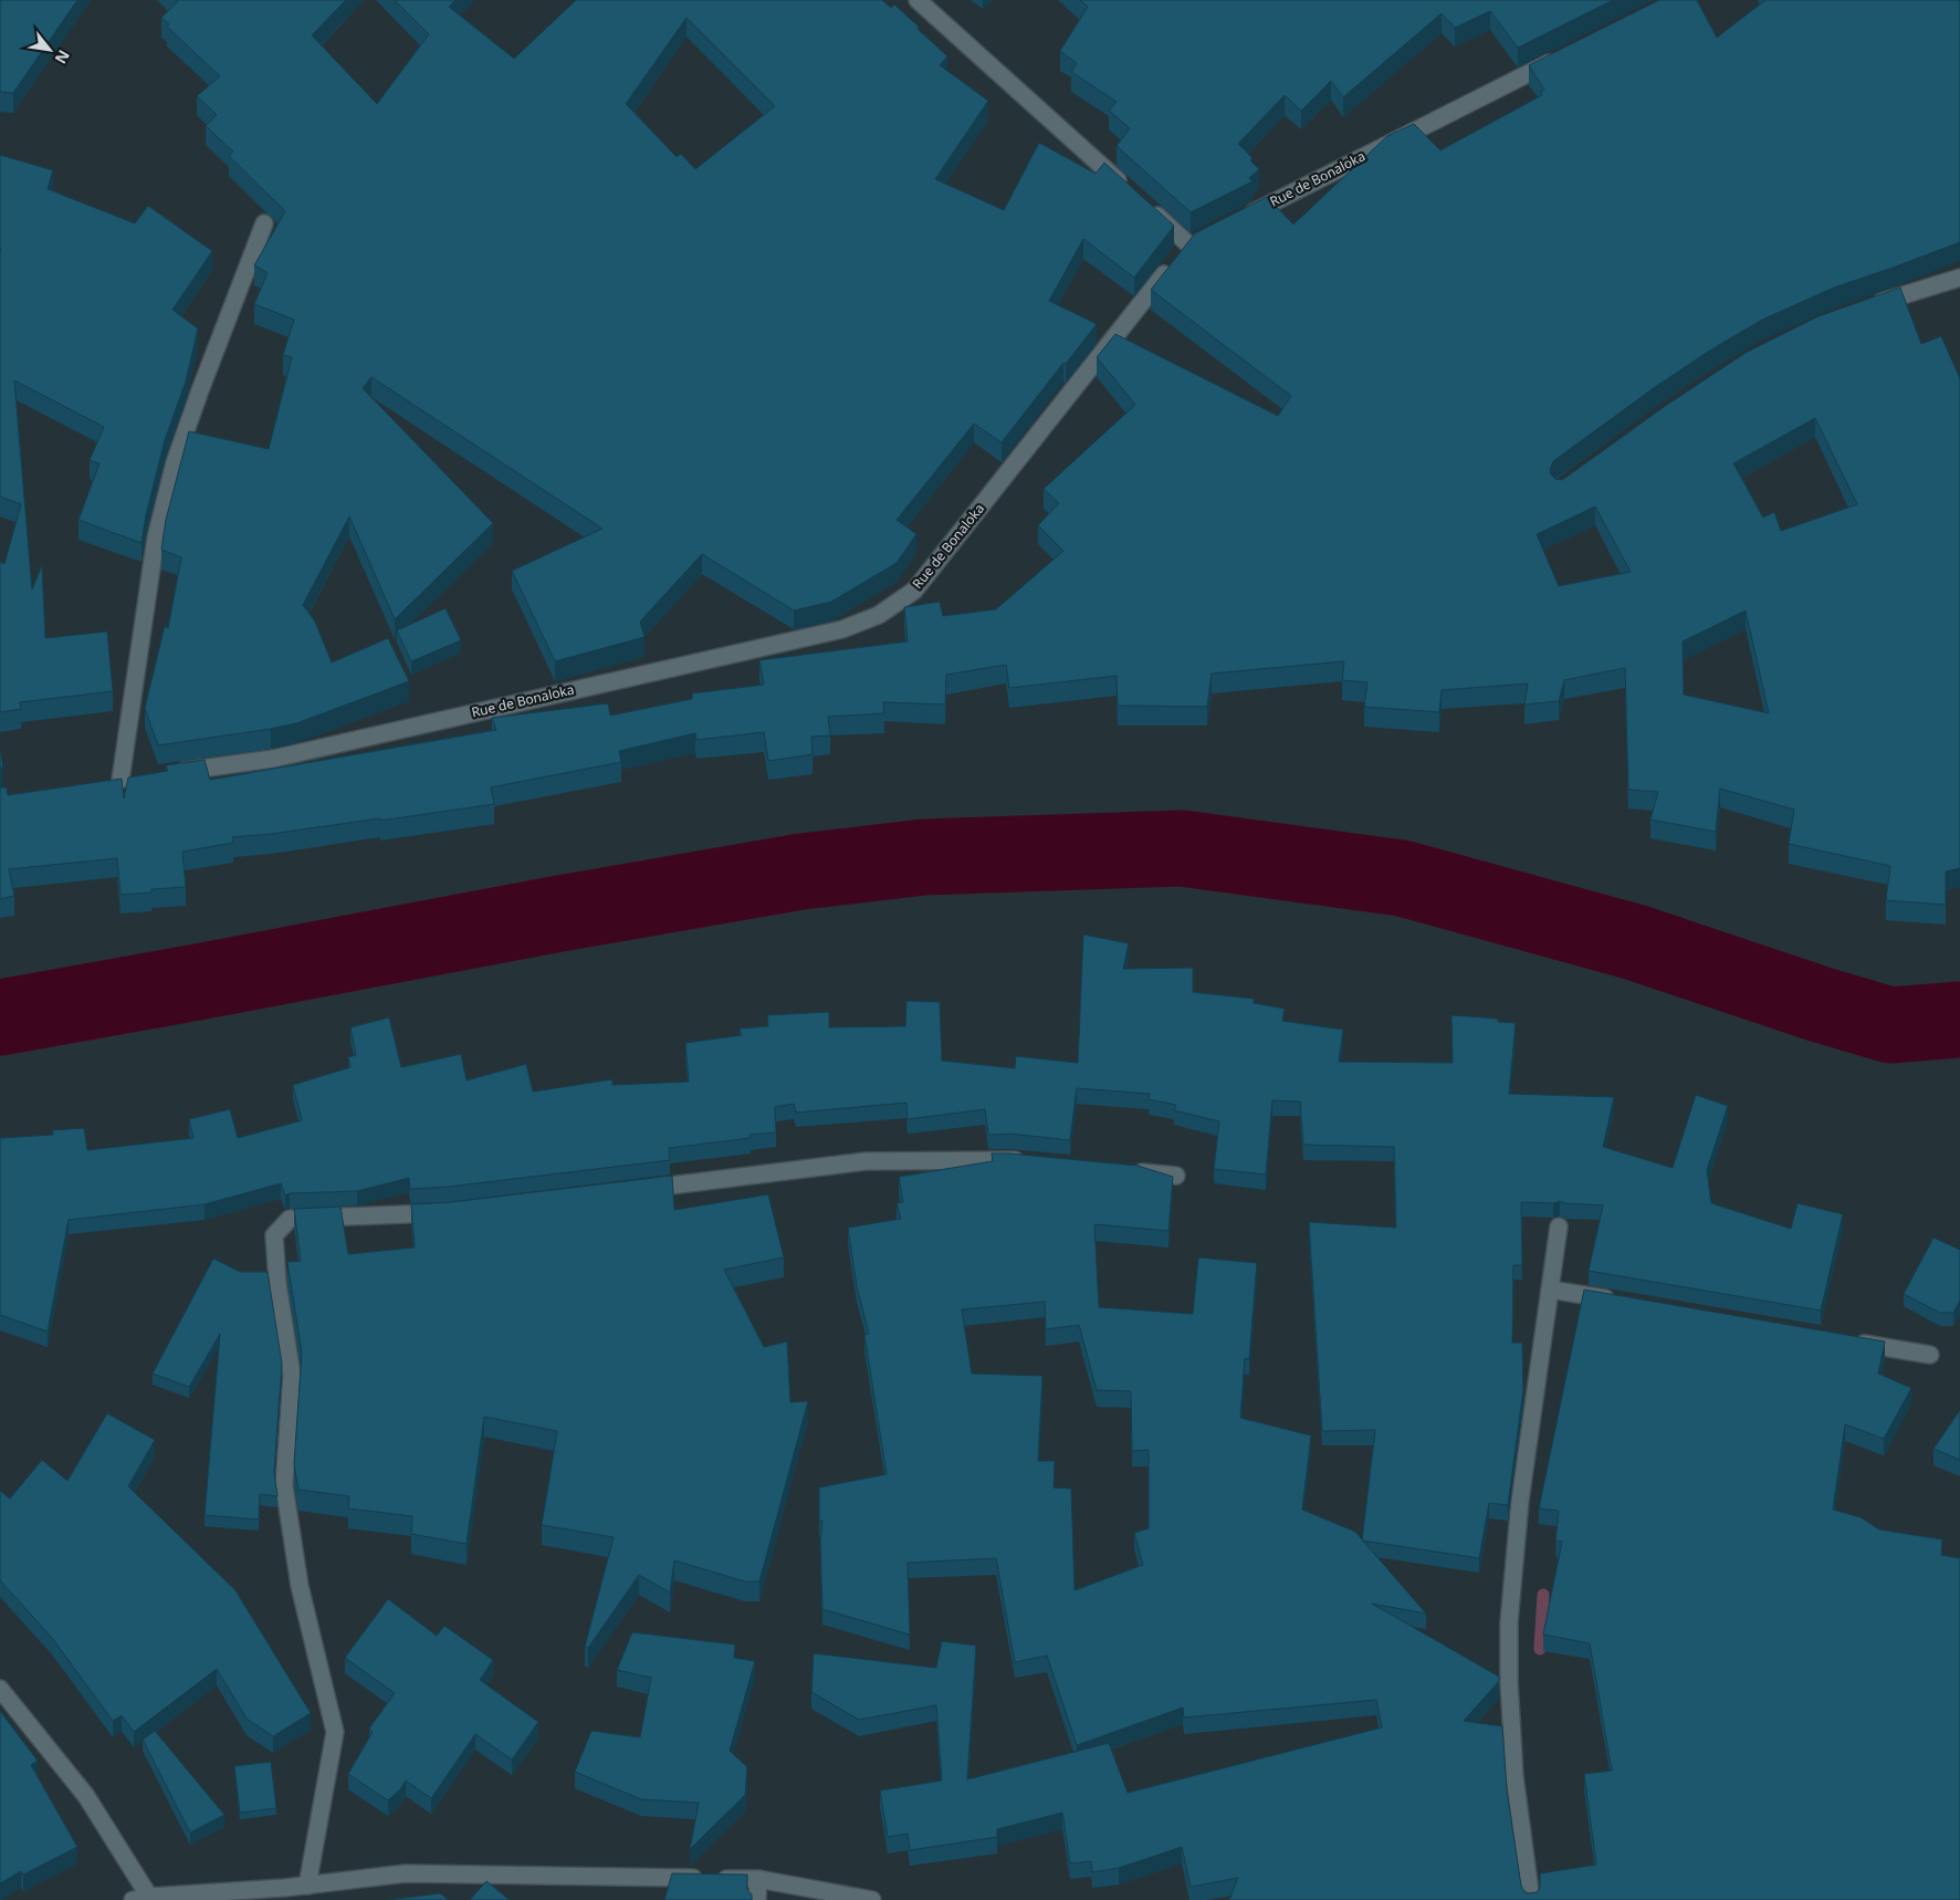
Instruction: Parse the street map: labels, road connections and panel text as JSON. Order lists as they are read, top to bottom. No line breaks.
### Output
{"streets":{"street":["Rue de Bonaloka"]},"north":"bottom right"}
